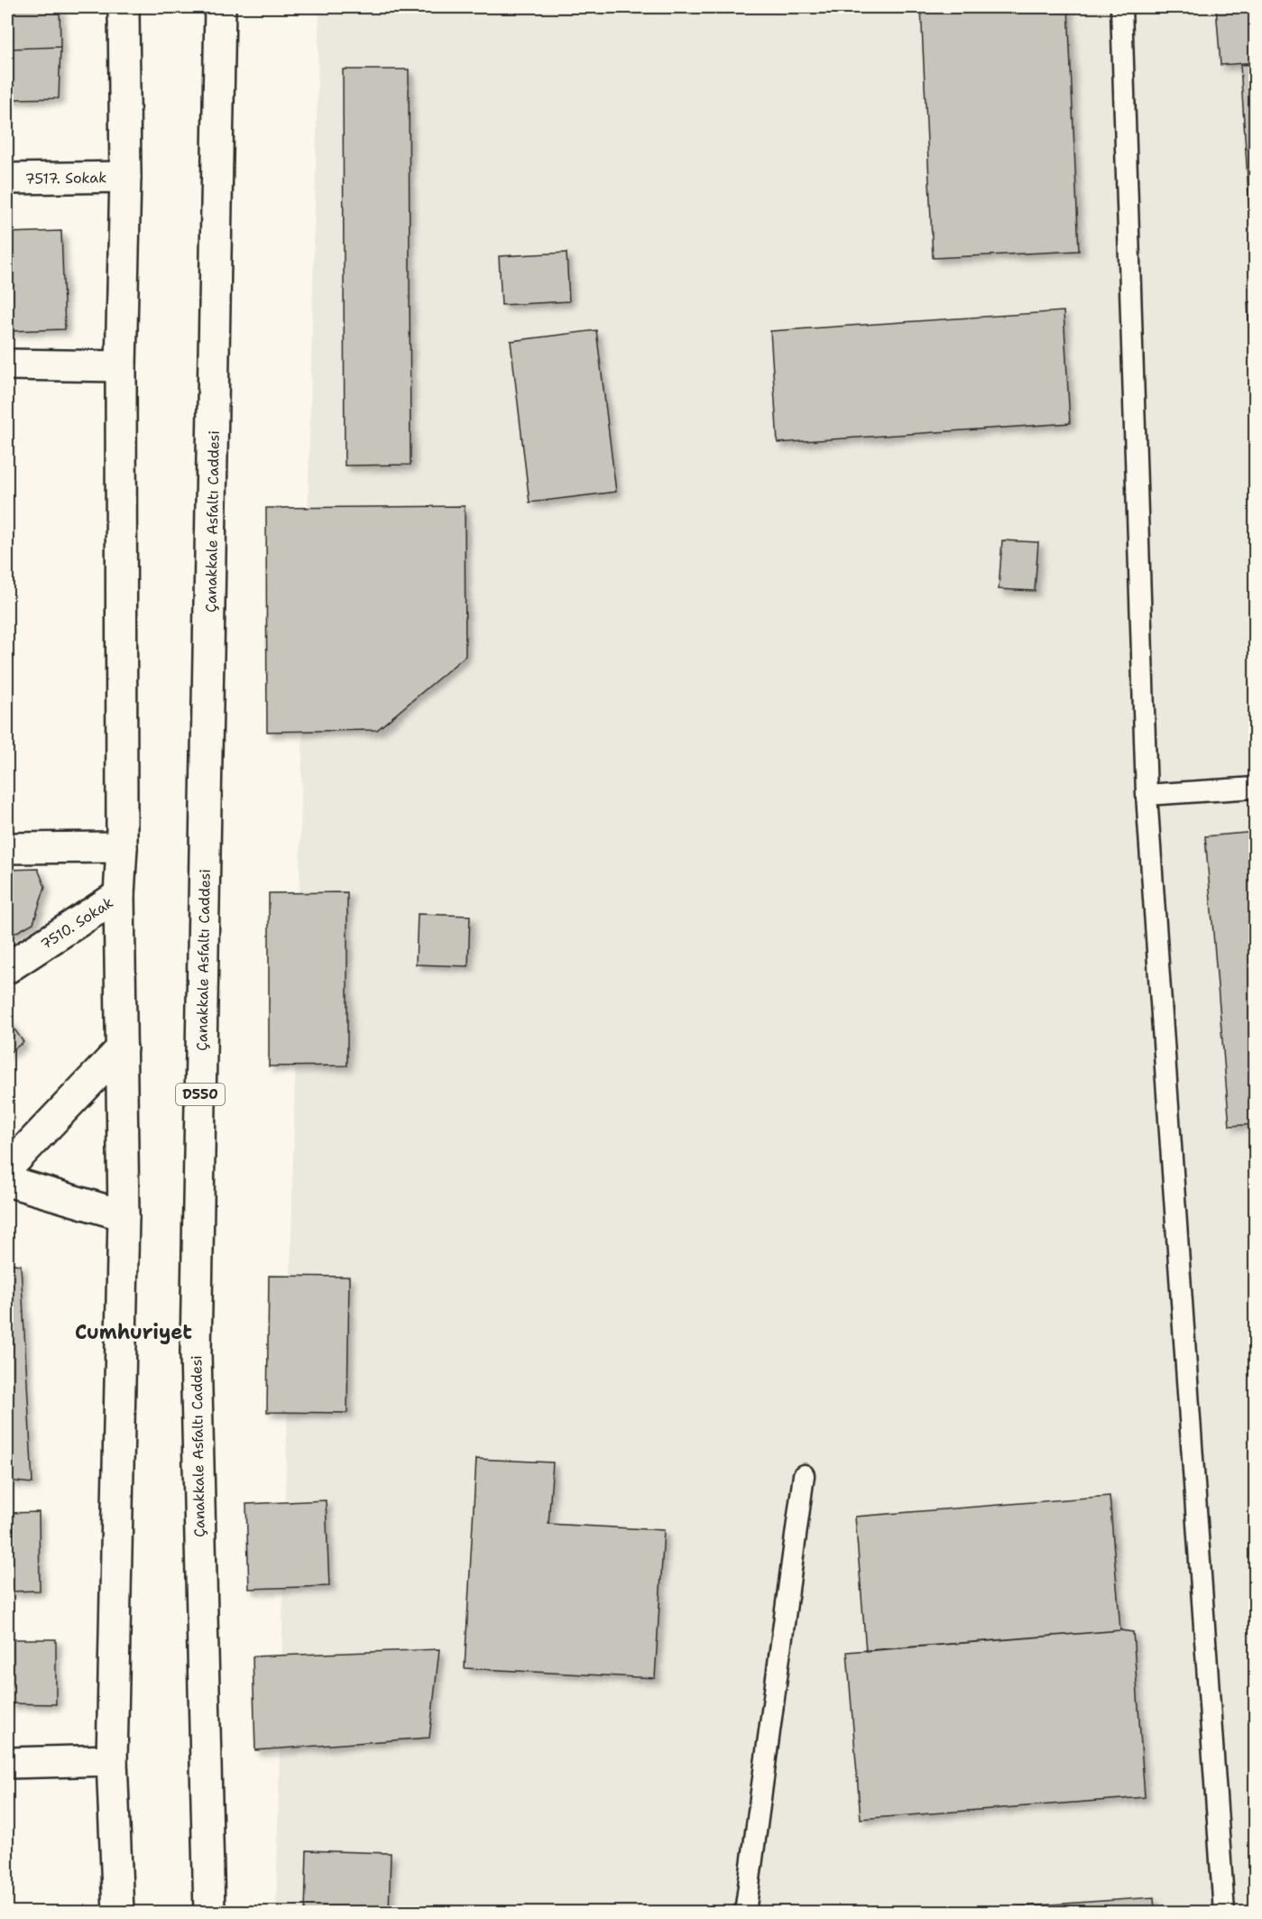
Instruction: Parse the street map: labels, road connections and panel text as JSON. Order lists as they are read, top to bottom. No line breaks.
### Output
{"streets":{"main road":["7517. Sokak","Çanakkale Asfaltı Caddesi","7510. Sokak","D550"]},"districts":["Cumhuriyet"]}
